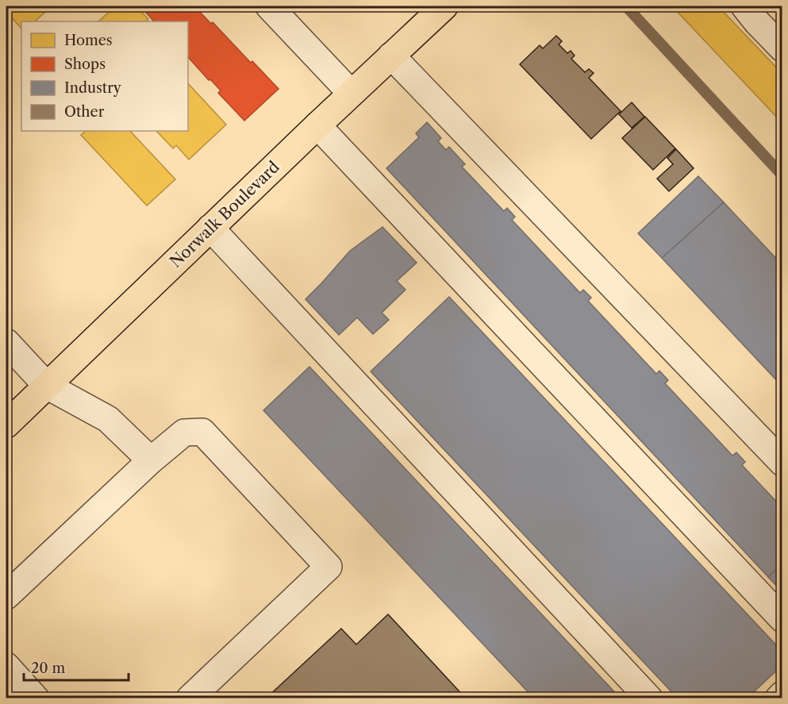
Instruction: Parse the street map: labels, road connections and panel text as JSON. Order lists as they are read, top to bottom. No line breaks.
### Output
{"streets":{"main road":["Norwalk Boulevard"]},"legend":["Homes","Shops","Industry","Other"],"scale_bar":"20 m"}
